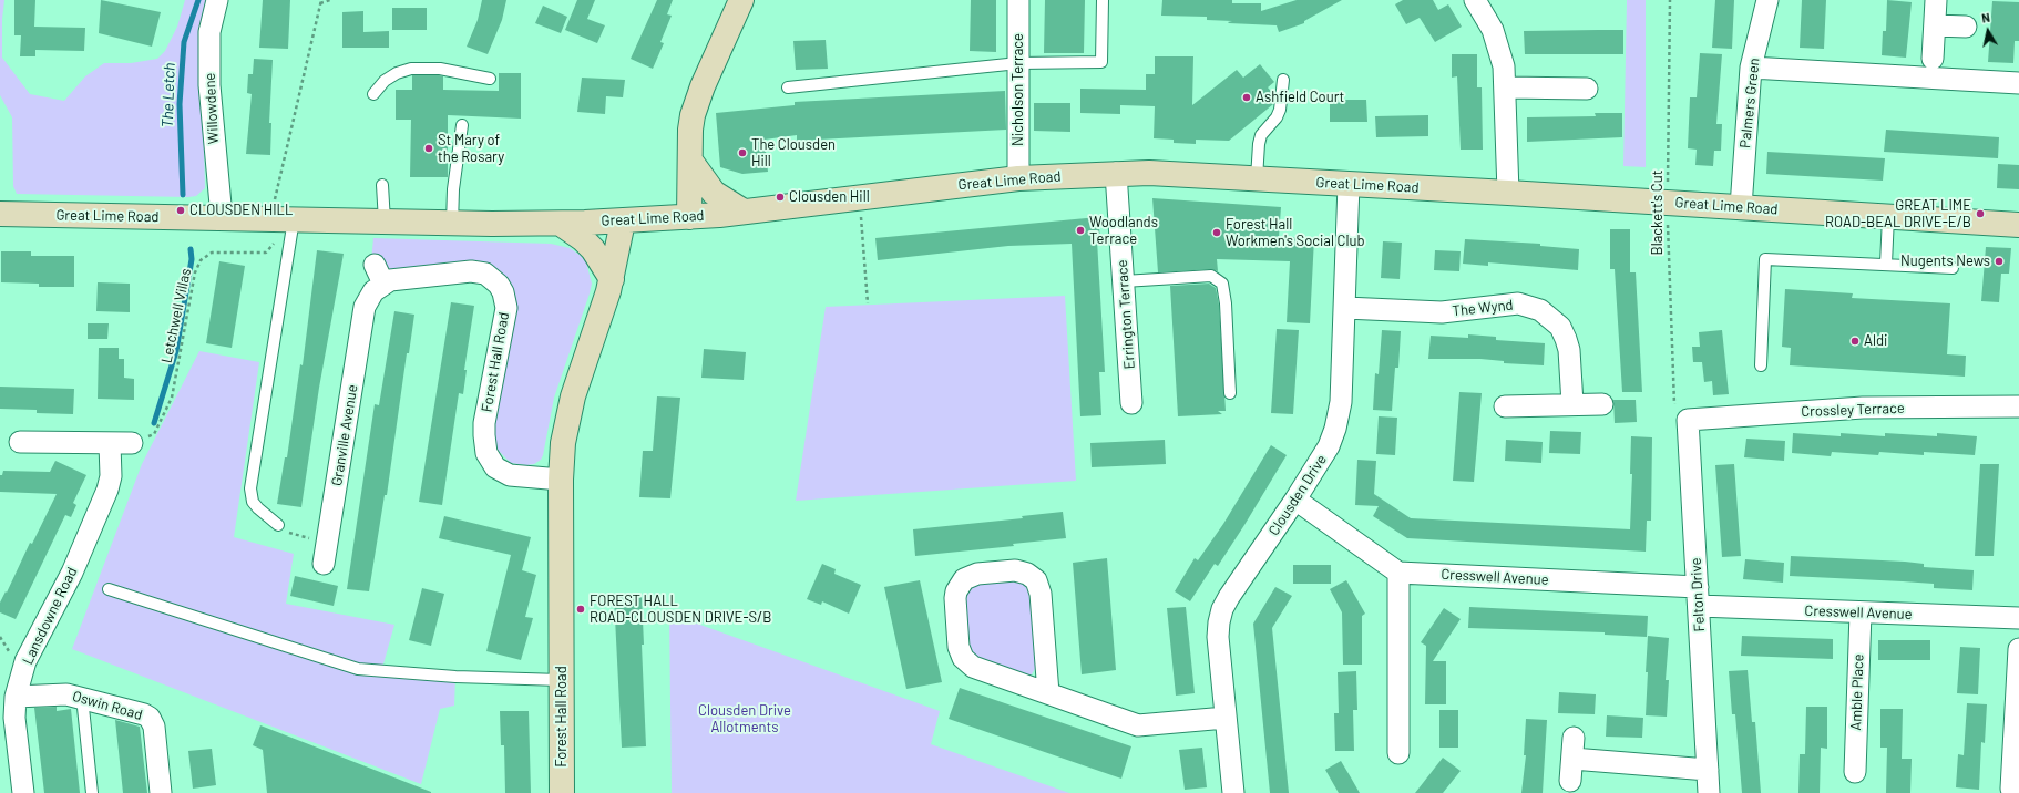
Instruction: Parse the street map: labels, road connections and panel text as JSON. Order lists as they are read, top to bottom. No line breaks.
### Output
{"streets":{"main road":["Great Lime Road","Forest Hall Road"],"street":["Nicholson Terrace","Palmers Green","Willowdene","The Wynd","Errington Terrace","Crossley Terrace","Granville Avenue","Clousden Drive","Cresswell Avenue","Felton Drive","Lansdowne Road","Amble Place","Oswin Road"],"path":["Blackett's Cut","Letchwell Villas"]},"crossings":[["Nicholson Terrace","Great Lime Road"],["Palmers Green","Great Lime Road"],["Willowdene","Great Lime Road"],["Great Lime Road","Blackett's Cut"],["Great Lime Road","Errington Terrace"],["Great Lime Road","Letchwell Villas"],["Great Lime Road","Forest Hall Road"],["Great Lime Road","Clousden Drive"],["Blackett's Cut","Crossley Terrace"],["Blackett's Cut","Felton Drive"],["The Wynd","Clousden Drive"],["Forest Hall Road","Granville Avenue"],["Crossley Terrace","Felton Drive"],["Cresswell Avenue","Felton Drive"],["Cresswell Avenue","Amble Place"],["Lansdowne Road","Oswin Road"]],"water":["The Letch"],"parks":["Clousden Drive Allotments"],"places":["Ashfield Court","St Mary of the Rosary","The Clousden Hill","Clousden Hill","CLOUSDEN HILL","GREAT LIME ROAD-BEAL DRIVE-E/B","Woodlands Terrace","Forest Hall Workmen's Social Club","Nugents News","Aldi","FOREST HALL ROAD-CLOUSDEN DRIVE-S/B"],"north":"top"}
